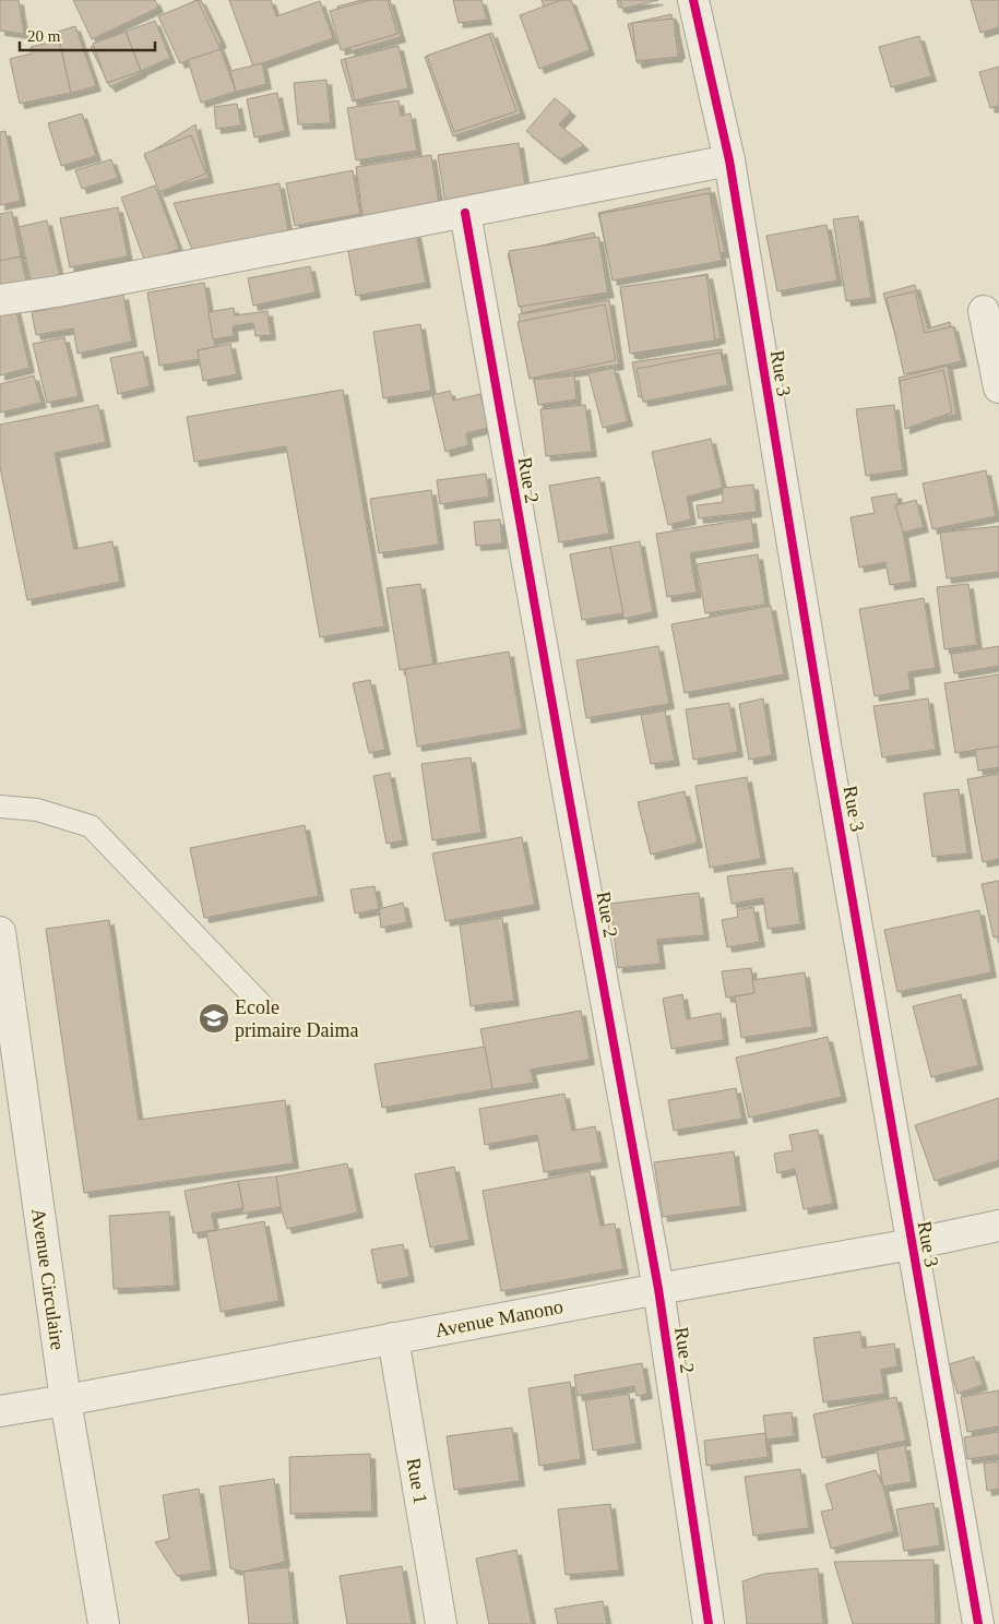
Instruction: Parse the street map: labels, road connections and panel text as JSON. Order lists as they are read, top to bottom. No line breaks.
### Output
{"streets":{"street":["Rue 3","Rue 2","Avenue Circulaire","Avenue Manono","Rue 1"]},"crossings":[["Rue 3","Avenue Manono"],["Rue 2","Avenue Manono"],["Avenue Circulaire","Avenue Manono"],["Avenue Manono","Rue 1"]],"places":{"school or university":["Ecole primaire Daima"]},"scale_bar":"20 m"}
